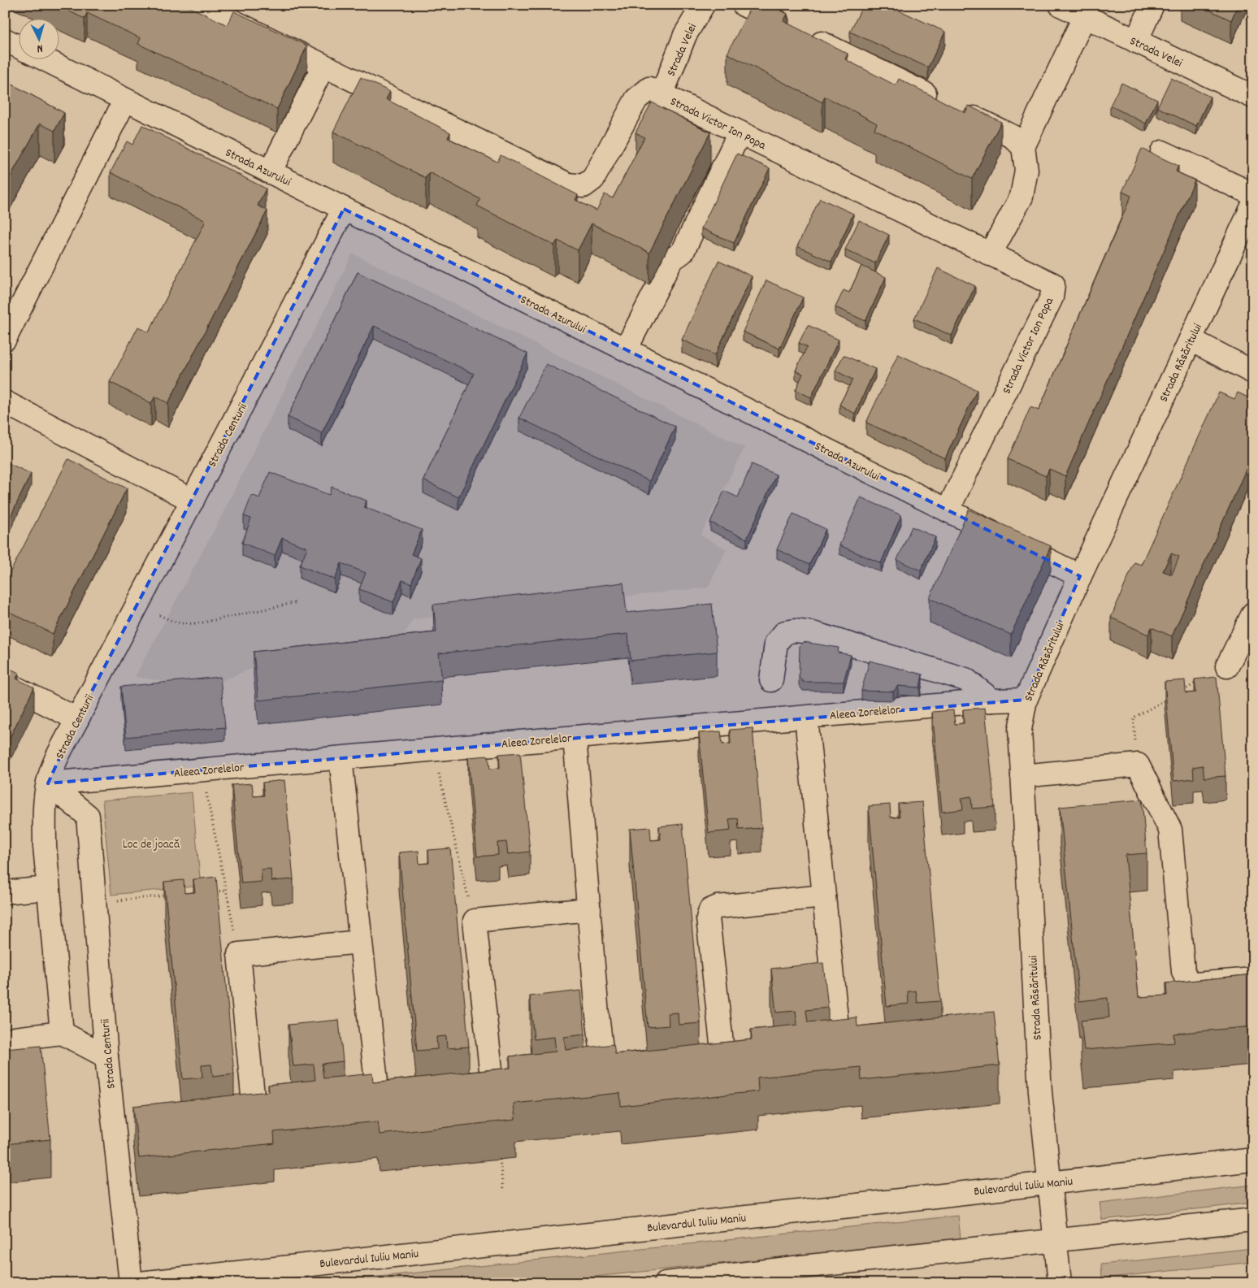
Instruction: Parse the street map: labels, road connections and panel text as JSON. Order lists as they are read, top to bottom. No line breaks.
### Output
{"streets":{"street":["Strada Velei","Strada Victor Ion Popa","Strada Azurului","Strada Răsăritului","Strada Centurii","Aleea Zorelelor","Bulevardul Iuliu Maniu"]},"crossings":[["Strada Velei","Strada Victor Ion Popa"],["Strada Victor Ion Popa","Strada Azurului"],["Strada Azurului","Strada Răsăritului"],["Strada Azurului","Strada Centurii"],["Strada Răsăritului","Aleea Zorelelor"],["Strada Răsăritului","Bulevardul Iuliu Maniu"],["Strada Centurii","Aleea Zorelelor"]],"parks":["Loc de joacă"],"north":"bottom"}
